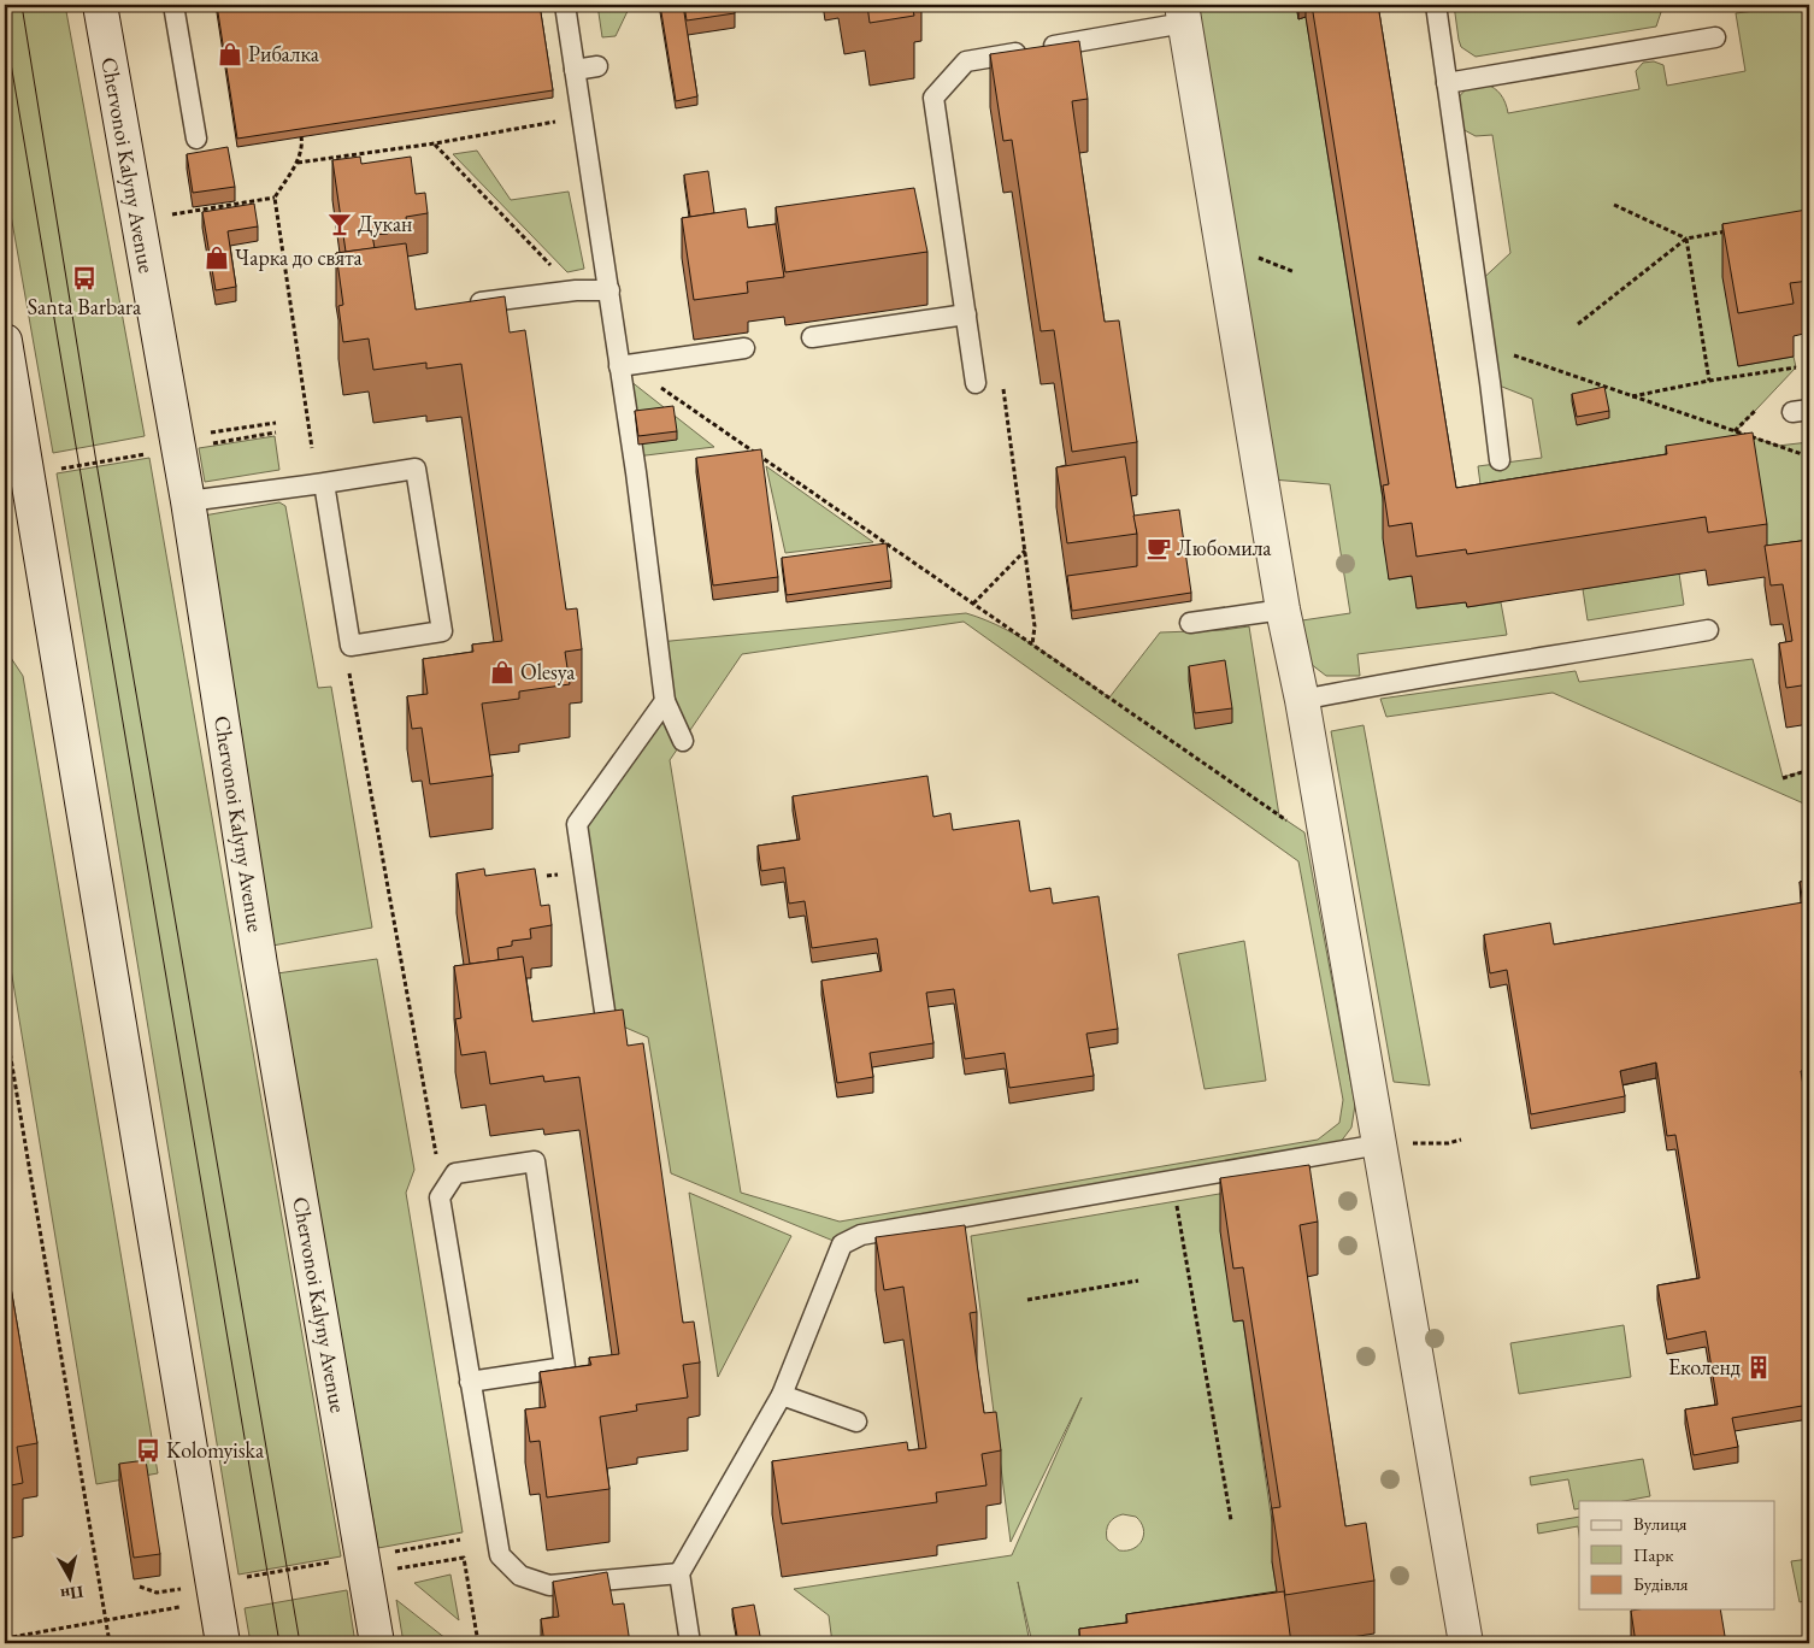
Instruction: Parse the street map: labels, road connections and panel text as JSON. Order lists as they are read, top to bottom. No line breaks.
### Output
{"streets":{"main road":["Chervonoi Kalyny Avenue"]},"places":{"shop":["Рибалка","Чарка до свята","Olesya"],"bar":["Дукан"],"bus stop":["Santa Barbara","Kolomyiska"],"cafe":["Любомила"],"building":["Еколенд"]},"legend":["Вулиця","Парк","Будівля"],"north":"bottom"}
